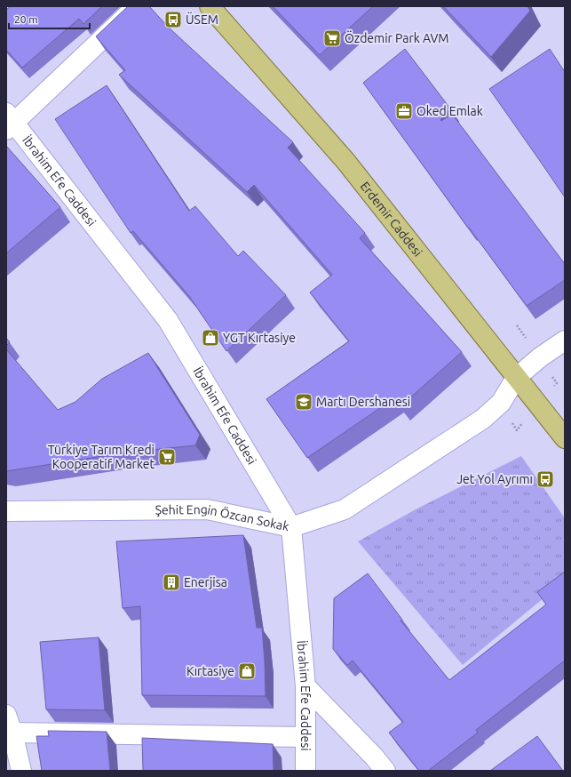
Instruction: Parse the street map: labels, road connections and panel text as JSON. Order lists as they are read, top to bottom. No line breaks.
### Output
{"streets":{"main road":["Erdemir Caddesi"],"street":["İbrahim Efe Caddesi","Şehit Engin Özcan Sokak"]},"crossings":[["İbrahim Efe Caddesi","Şehit Engin Özcan Sokak"],["Erdemir Caddesi","Şehit Engin Özcan Sokak"]],"places":{"bus stop":["ÜSEM","Jet Yol Ayrımı"],"supermarket":["Özdemir Park AVM","Türkiye Tarım Kredi Kooperatif Market"],"office":["Oked Emlak"],"shop":["YGT Kırtasiye","Kırtasiye"],"school or university":["Martı Dershanesi"],"building":["Enerjisa"]},"scale_bar":"20 m"}
